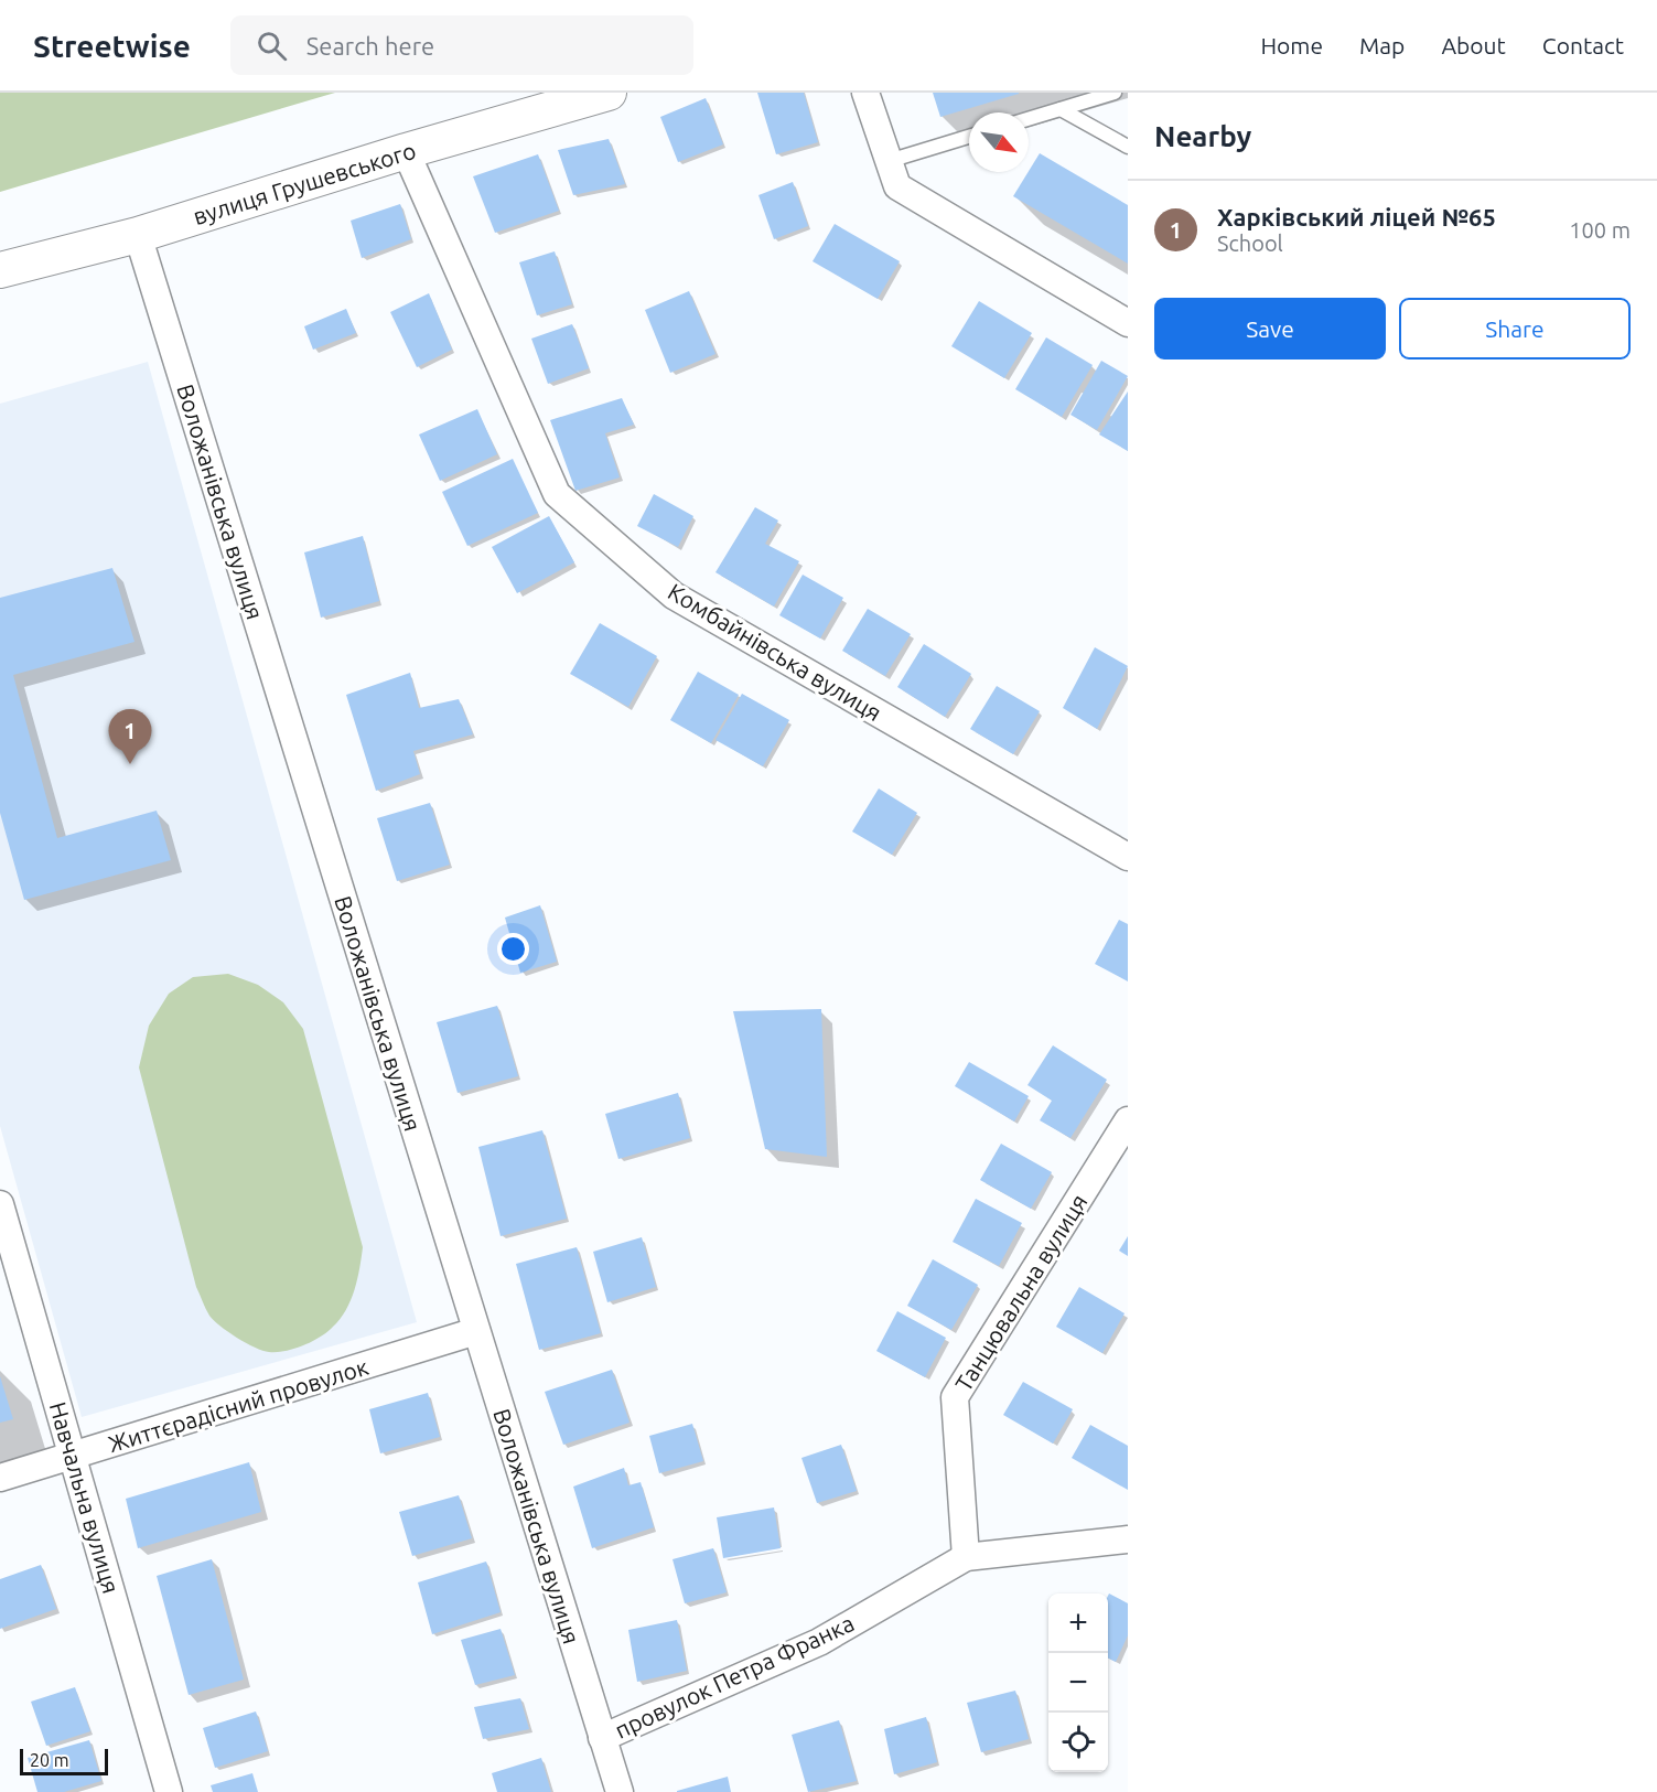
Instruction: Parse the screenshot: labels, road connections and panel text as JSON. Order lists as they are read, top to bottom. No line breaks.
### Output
{"streets":{"street":["вулиця Грушевського","Воложанівська вулиця","Комбайнівська вулиця","Танцювальна вулиця","Життєрадісний провулок","Навчальна вулиця","провулок Петра Франка"]},"crossings":[["вулиця Грушевського","Воложанівська вулиця"],["вулиця Грушевського","Комбайнівська вулиця"],["Воложанівська вулиця","Життєрадісний провулок"],["Воложанівська вулиця","провулок Петра Франка"],["Танцювальна вулиця","провулок Петра Франка"],["Життєрадісний провулок","Навчальна вулиця"]],"scale_bar":"20 m","north":"bottom right","page":{"header":"Streetwise","search":"Search here","nav":["Home","Map","About","Contact"],"heading":"Nearby","list":[{"mark":"1","name":"Харківський ліцей №65","note":"School","value":"100 m"}],"buttons":["Save","Share"],"pins":"1","map_buttons":["+","−"],"scale":"20 m"}}
